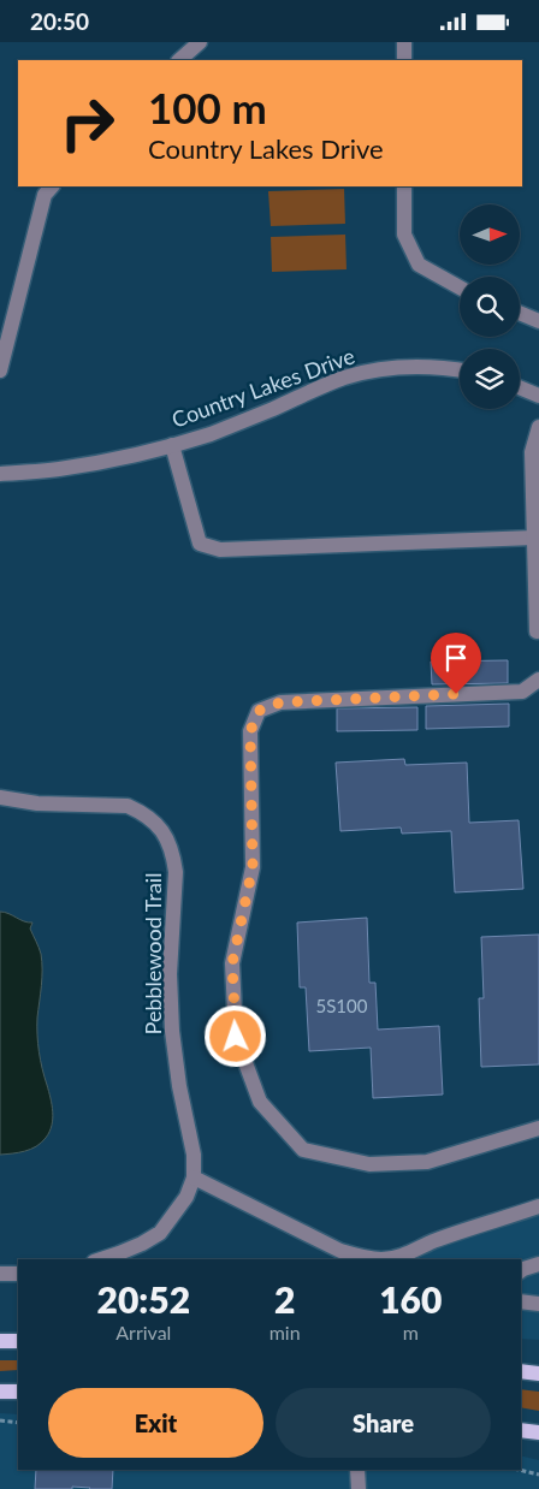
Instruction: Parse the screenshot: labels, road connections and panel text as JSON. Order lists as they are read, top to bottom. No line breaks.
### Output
{"streets":{"street":["Country Lakes Drive","Pebblewood Trail"]},"house_numbers":["5S100"],"north":"right","page":{"status":"20:50","turn":["100 m","Country Lakes Drive"],"eta":["20:52","Arrival","2","min","160","m"],"buttons":["Exit","Share"]}}
